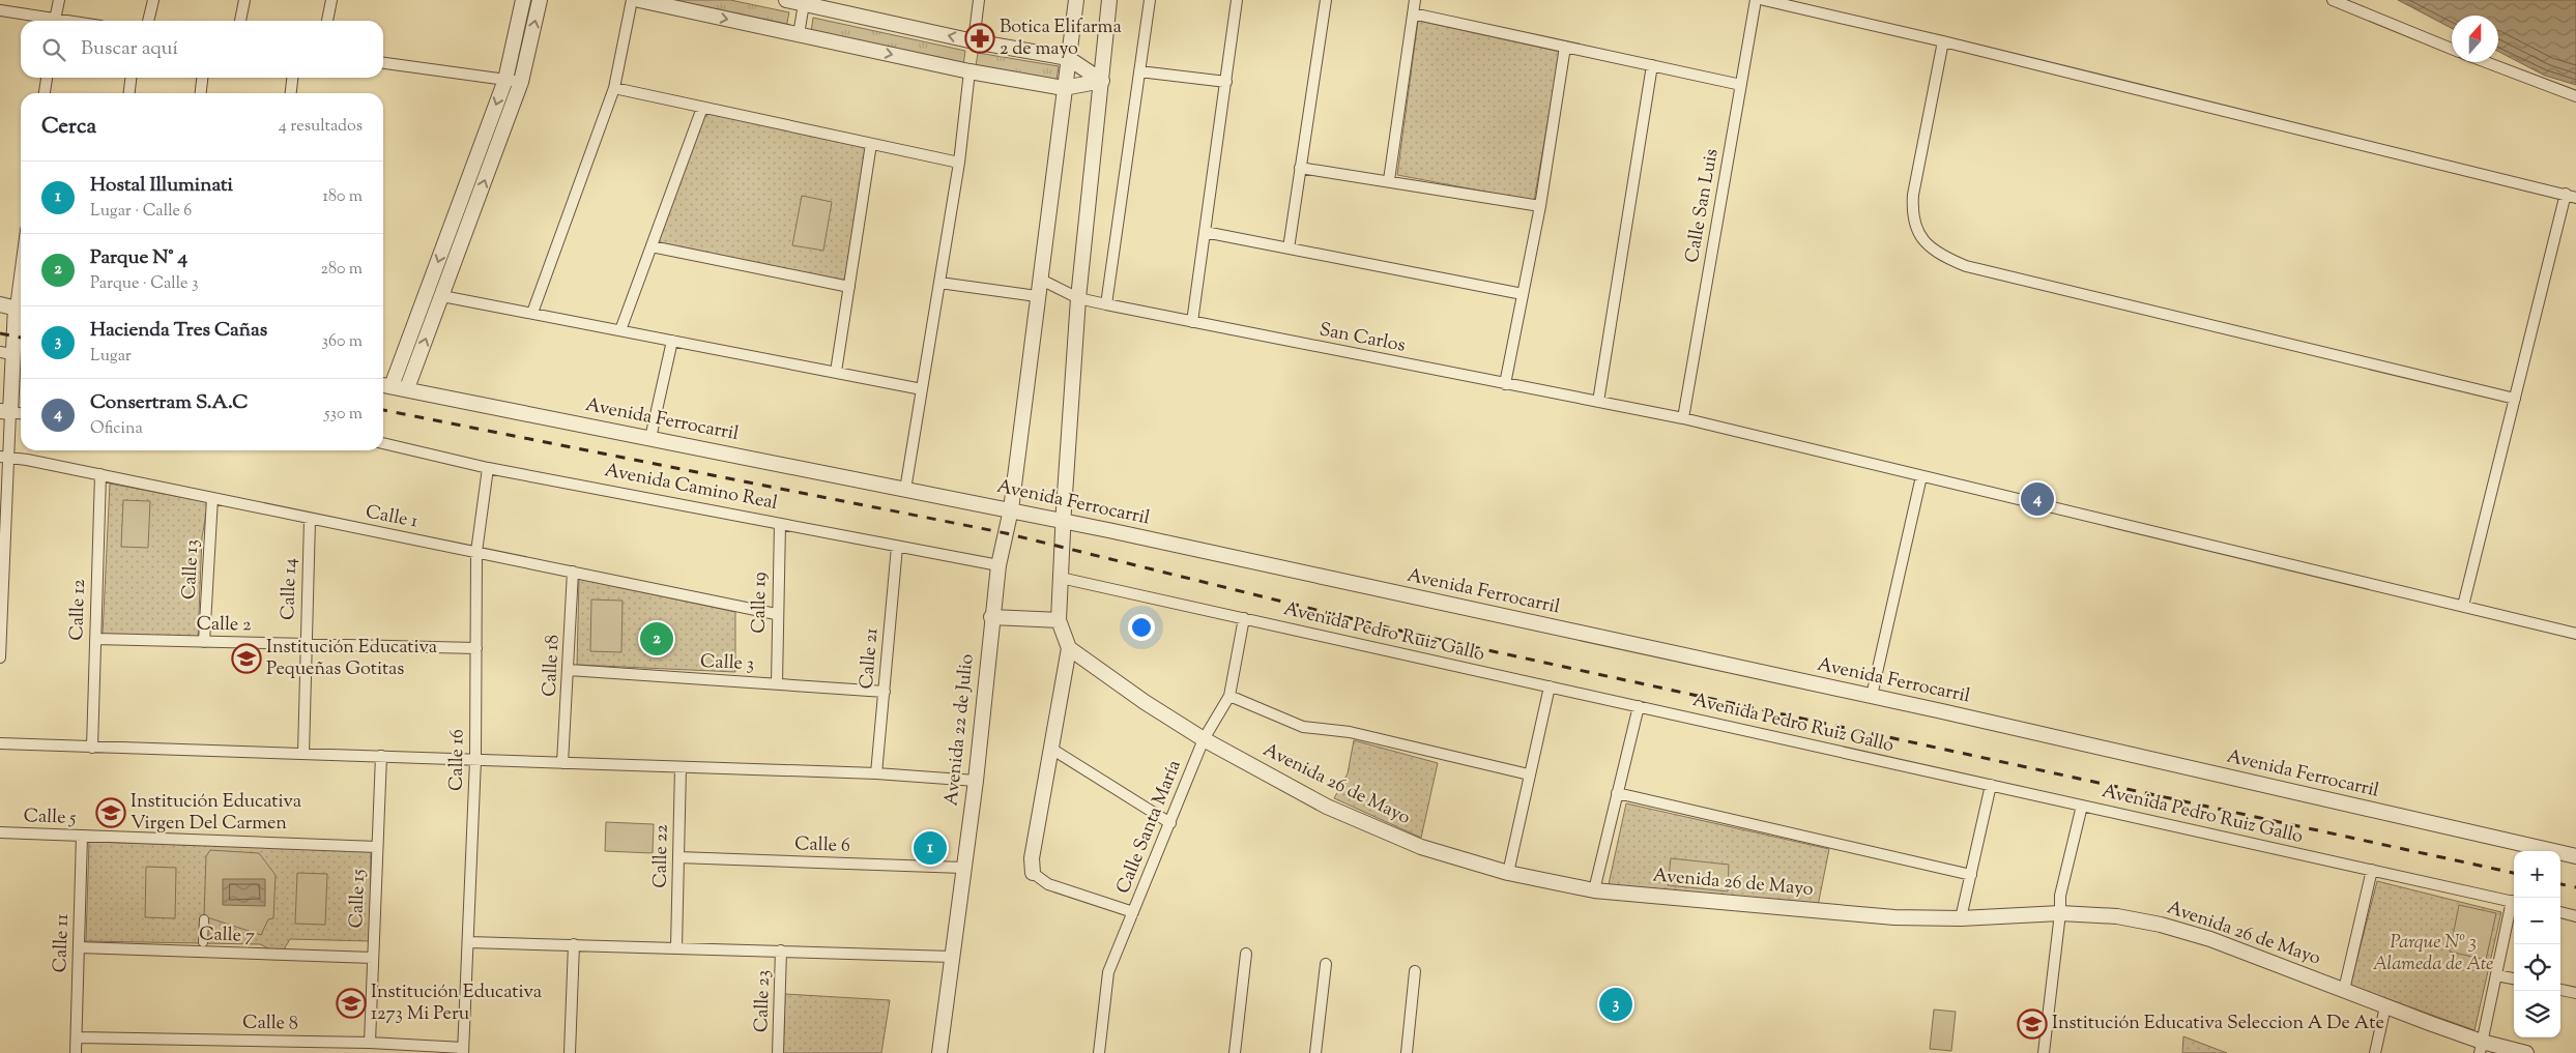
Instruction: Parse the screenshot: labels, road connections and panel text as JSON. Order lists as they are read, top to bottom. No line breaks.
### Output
{"streets":{"street":["Calle San Luis","San Carlos","Avenida Ferrocarril","Avenida Camino Real","Calle 1","Calle 13","Calle 14","Calle 19","Calle 12","Calle 2","Avenida Pedro Ruiz Gallo","Calle 21","Calle 3","Calle 18","Avenida 22 de Julio","Calle 16","Avenida 26 de Mayo","Calle 5","Calle Santa María","Calle 6","Calle 22","Calle 15","Calle 7","Calle 11","Calle 23","Calle 8"]},"crossings":[["Calle San Luis","San Carlos"],["San Carlos","Avenida 22 de Julio"],["Avenida Ferrocarril","Avenida 22 de Julio"],["Avenida Camino Real","Calle 19"],["Avenida Camino Real","Calle 21"],["Avenida Camino Real","Avenida 22 de Julio"],["Avenida Camino Real","Calle 16"],["Calle 1","Calle 13"],["Calle 1","Calle 14"],["Calle 1","Calle 19"],["Calle 1","Calle 12"],["Calle 1","Calle 18"],["Calle 1","Calle 16"],["Calle 13","Calle 2"],["Calle 14","Calle 2"],["Calle 19","Calle 3"],["Calle 12","Calle 2"],["Calle 2","Calle 16"],["Avenida Pedro Ruiz Gallo","Calle Santa María"],["Calle 21","Calle 3"],["Calle 3","Calle 18"],["Avenida 22 de Julio","Calle 6"],["Calle 16","Calle 8"],["Avenida 26 de Mayo","Calle Santa María"],["Calle 5","Calle 15"],["Calle 5","Calle 11"],["Calle 6","Calle 22"],["Calle 15","Calle 7"],["Calle 15","Calle 8"],["Calle 7","Calle 11"],["Calle 11","Calle 8"]],"parks":["Parque Nº 3 Alameda de Ate"],"places":{"pharmacy":["Botica Elifarma 2 de mayo"],"school or university":["Institución Educativa Pequeñas Gotitas","Institución Educativa Virgen Del Carmen","Institución Educativa 1273 Mi Peru","Institución Educativa Seleccion A De Ate"]},"north":"top","page":{"search":"Buscar aquí","heading":["Cerca","4 resultados"],"list":[{"mark":"1","name":"Hostal Illuminati","note":"Lugar · Calle 6","value":"180 m"},{"mark":"2","name":"Parque N° 4","note":"Parque · Calle 3","value":"280 m"},{"mark":"3","name":"Hacienda Tres Cañas","note":"Lugar","value":"360 m"},{"mark":"4","name":"Consertram S.A.C","note":"Oficina","value":"530 m"}],"pins":["4","2","1","3"],"map_buttons":["+","−"]}}
